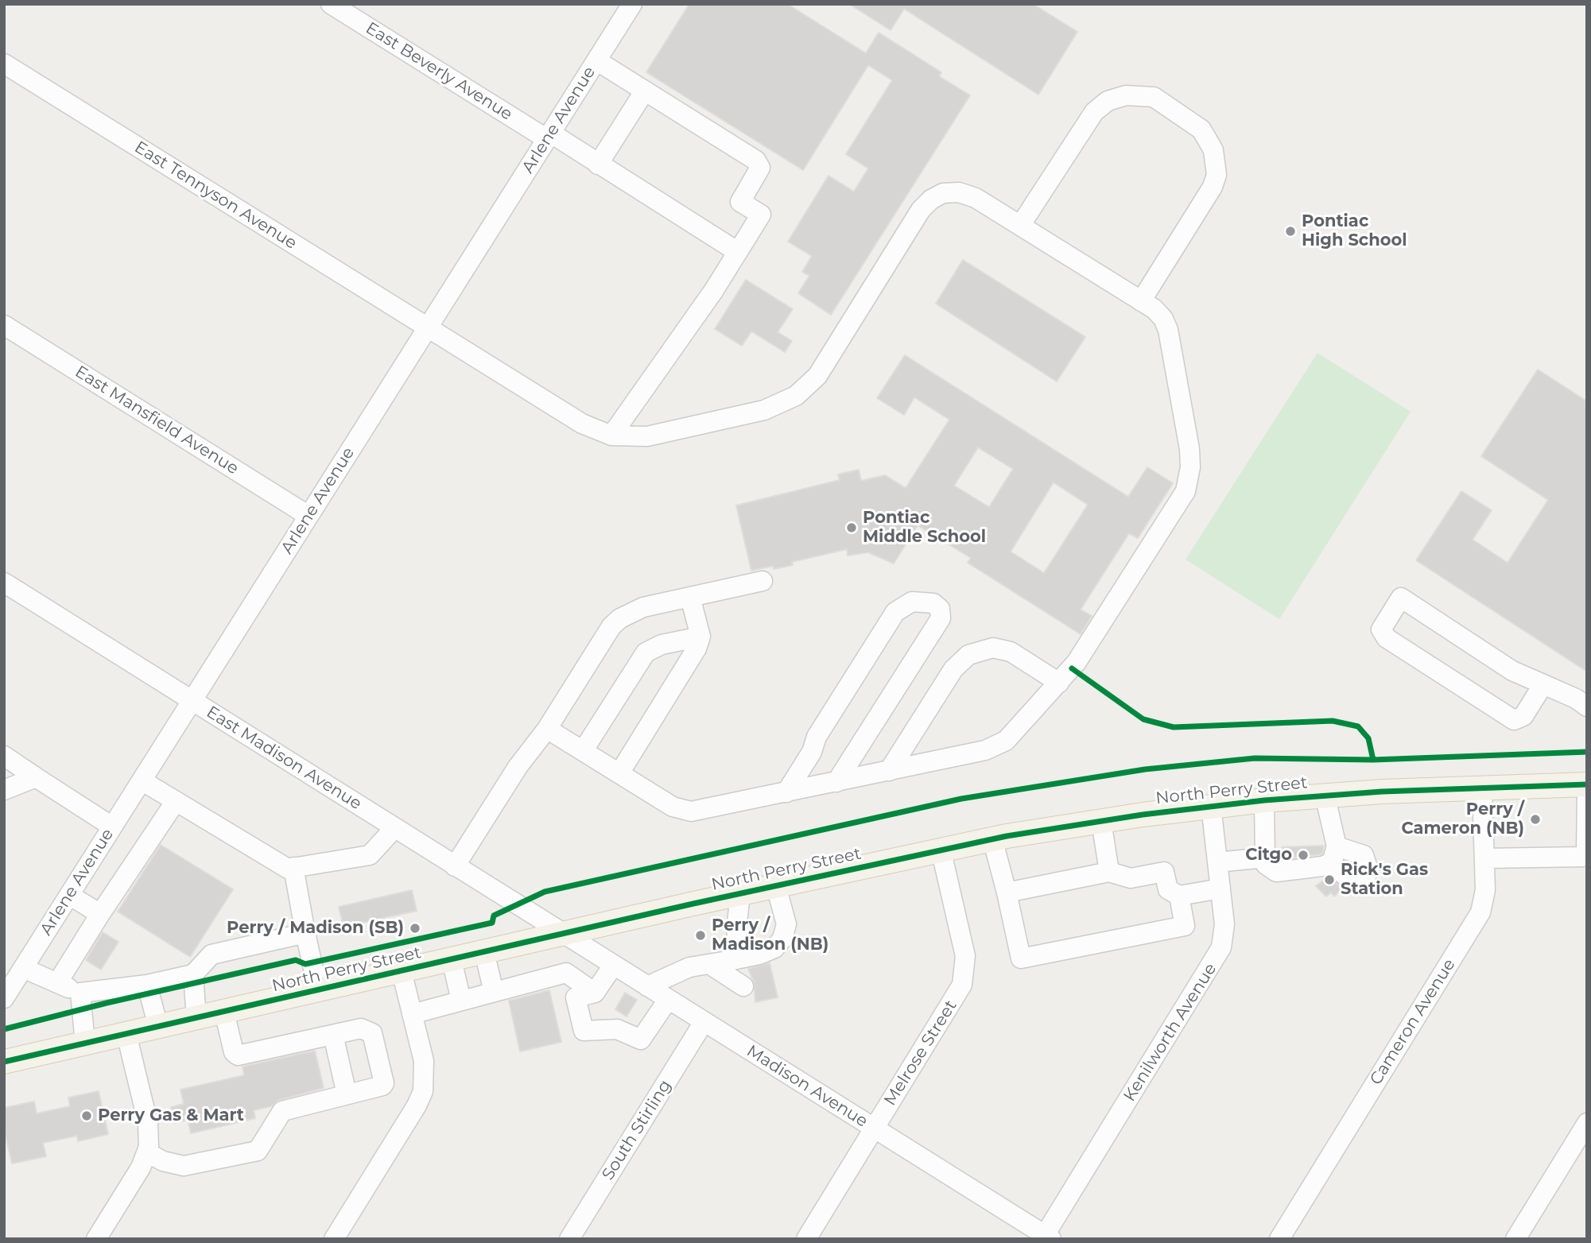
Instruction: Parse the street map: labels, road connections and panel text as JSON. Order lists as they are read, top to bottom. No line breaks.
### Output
{"streets":{"main road":["North Perry Street"],"street":["East Beverly Avenue","Arlene Avenue","East Tennyson Avenue","East Mansfield Avenue","East Madison Avenue","Cameron Avenue","Kenilworth Avenue","Melrose Street","Madison Avenue","South Stirling"]},"crossings":[["East Beverly Avenue","Arlene Avenue"],["Arlene Avenue","East Tennyson Avenue"],["Arlene Avenue","East Mansfield Avenue"],["Arlene Avenue","East Madison Avenue"],["East Madison Avenue","North Perry Street"],["East Madison Avenue","Madison Avenue"],["North Perry Street","Cameron Avenue"],["North Perry Street","Kenilworth Avenue"],["North Perry Street","Melrose Street"],["North Perry Street","Madison Avenue"],["Kenilworth Avenue","Madison Avenue"],["Melrose Street","Madison Avenue"],["Madison Avenue","South Stirling"]],"places":["Pontiac High School","Pontiac Middle School","Perry / Cameron (NB)","Citgo","Rick's Gas Station","Perry / Madison (SB)","Perry / Madison (NB)","Perry Gas & Mart"]}
